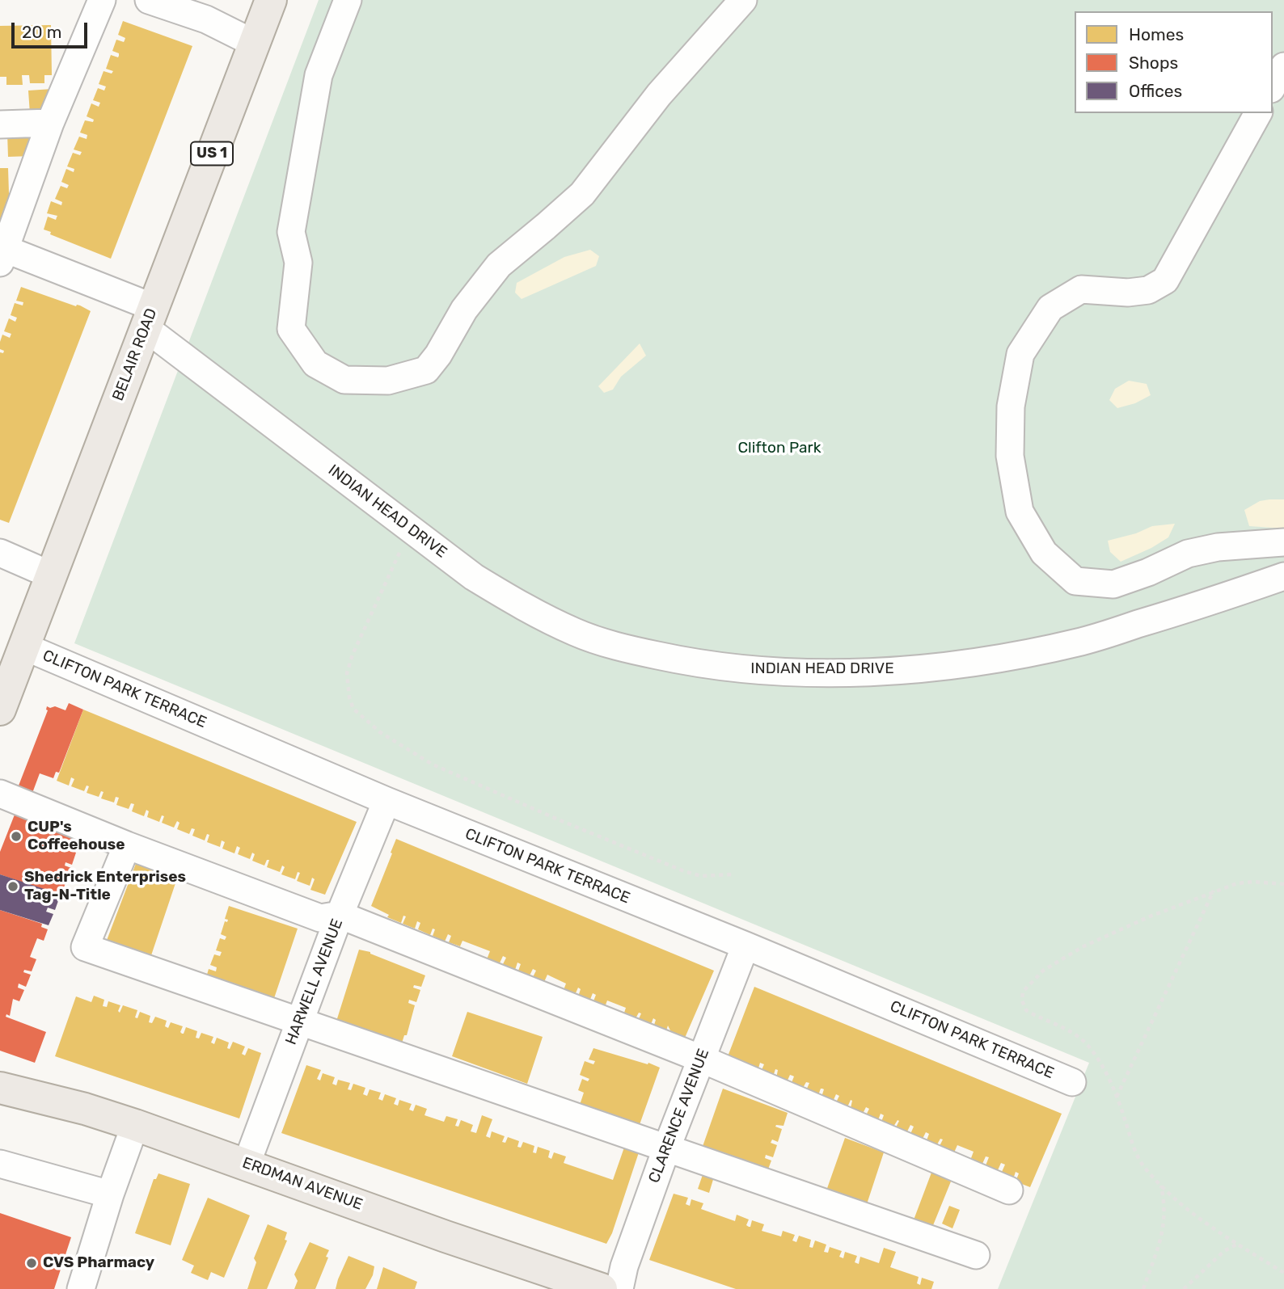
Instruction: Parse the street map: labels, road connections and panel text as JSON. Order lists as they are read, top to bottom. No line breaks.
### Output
{"streets":{"main road":["US 1","BELAIR ROAD","ERDMAN AVENUE"],"street":["INDIAN HEAD DRIVE","CLIFTON PARK TERRACE","HARWELL AVENUE","CLARENCE AVENUE"]},"crossings":[["BELAIR ROAD","INDIAN HEAD DRIVE"],["BELAIR ROAD","CLIFTON PARK TERRACE"],["CLIFTON PARK TERRACE","HARWELL AVENUE"],["CLIFTON PARK TERRACE","CLARENCE AVENUE"],["HARWELL AVENUE","ERDMAN AVENUE"]],"parks":["Clifton Park"],"places":["CUP's Coffeehouse","Shedrick Enterprises Tag-N-Title","CVS Pharmacy"],"legend":["Homes","Shops","Offices"],"scale_bar":"20 m"}
